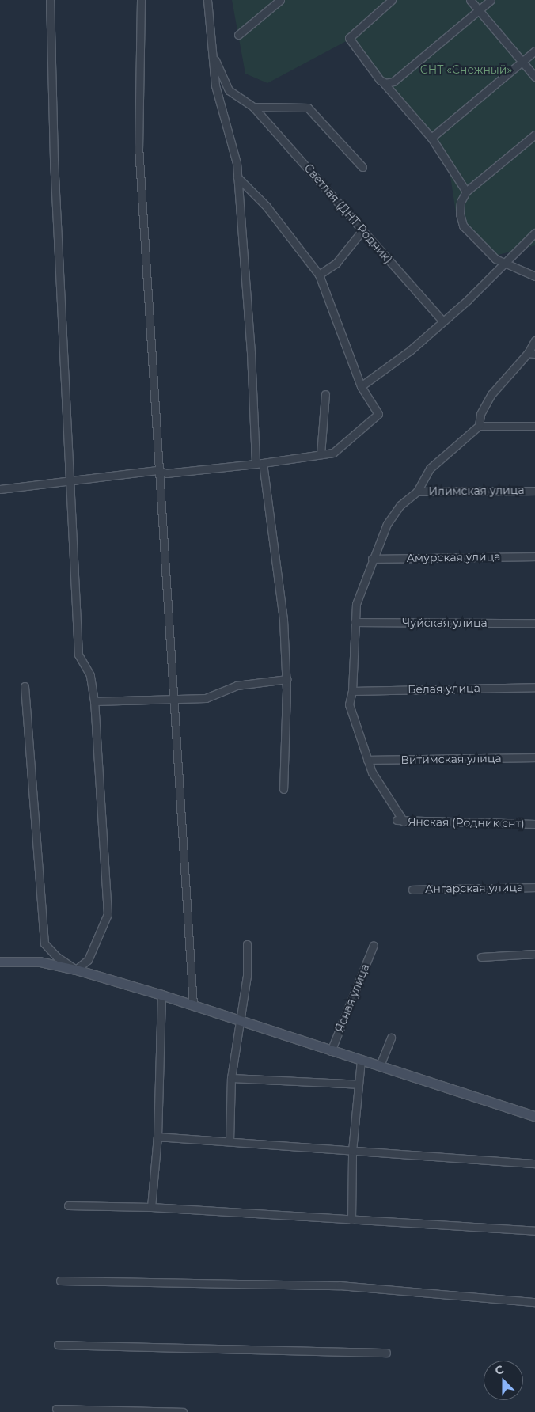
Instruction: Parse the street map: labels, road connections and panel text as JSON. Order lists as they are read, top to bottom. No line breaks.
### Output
{"streets":{"street":["Светлая (ДНТ Родник)","Илимская улица","Амурская улица","Чуйская улица","Белая улица","Витимская улица","Янская (Родник снт)","Ангарская улица","Ясная улица"]},"crossings":[["Витимская улица","Янская (Родник снт)"]],"parks":["СНТ «Снежный»"],"north":"top"}
